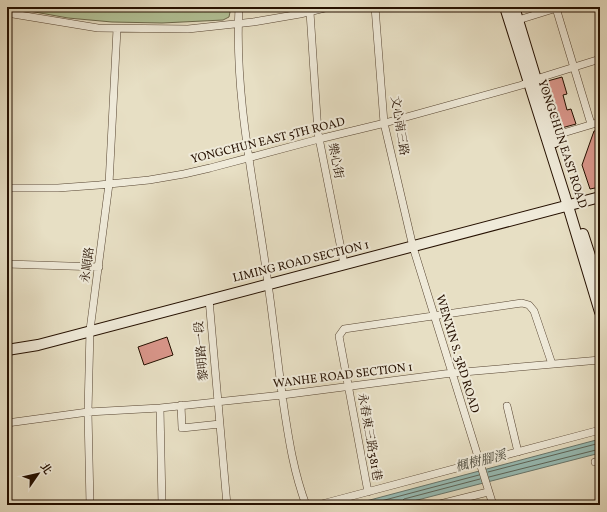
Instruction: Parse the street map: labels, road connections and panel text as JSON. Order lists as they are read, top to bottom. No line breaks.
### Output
{"streets":{"main road":["YONGCHUN EAST ROAD","LIMING ROAD SECTION 1"],"street":["文心南三路","YONGCHUN EAST 5TH ROAD","樂心街","永順路","黎明路一段","WENXIN S. 3RD ROAD","WANHE ROAD SECTION 1","永春東三路381巷"]},"crossings":[["文心南三路","YONGCHUN EAST 5TH ROAD"],["文心南三路","LIMING ROAD SECTION 1"],["文心南三路","WENXIN S. 3RD ROAD"],["YONGCHUN EAST 5TH ROAD","YONGCHUN EAST ROAD"],["YONGCHUN EAST 5TH ROAD","樂心街"],["YONGCHUN EAST 5TH ROAD","永順路"],["YONGCHUN EAST ROAD","LIMING ROAD SECTION 1"],["樂心街","LIMING ROAD SECTION 1"],["LIMING ROAD SECTION 1","永順路"],["LIMING ROAD SECTION 1","黎明路一段"],["LIMING ROAD SECTION 1","WENXIN S. 3RD ROAD"],["永順路","WANHE ROAD SECTION 1"],["黎明路一段","WANHE ROAD SECTION 1"],["WENXIN S. 3RD ROAD","WANHE ROAD SECTION 1"],["WENXIN S. 3RD ROAD","永春東三路381巷"],["WANHE ROAD SECTION 1","永春東三路381巷"]],"water":["楓樹腳溪"],"north":"top right"}
